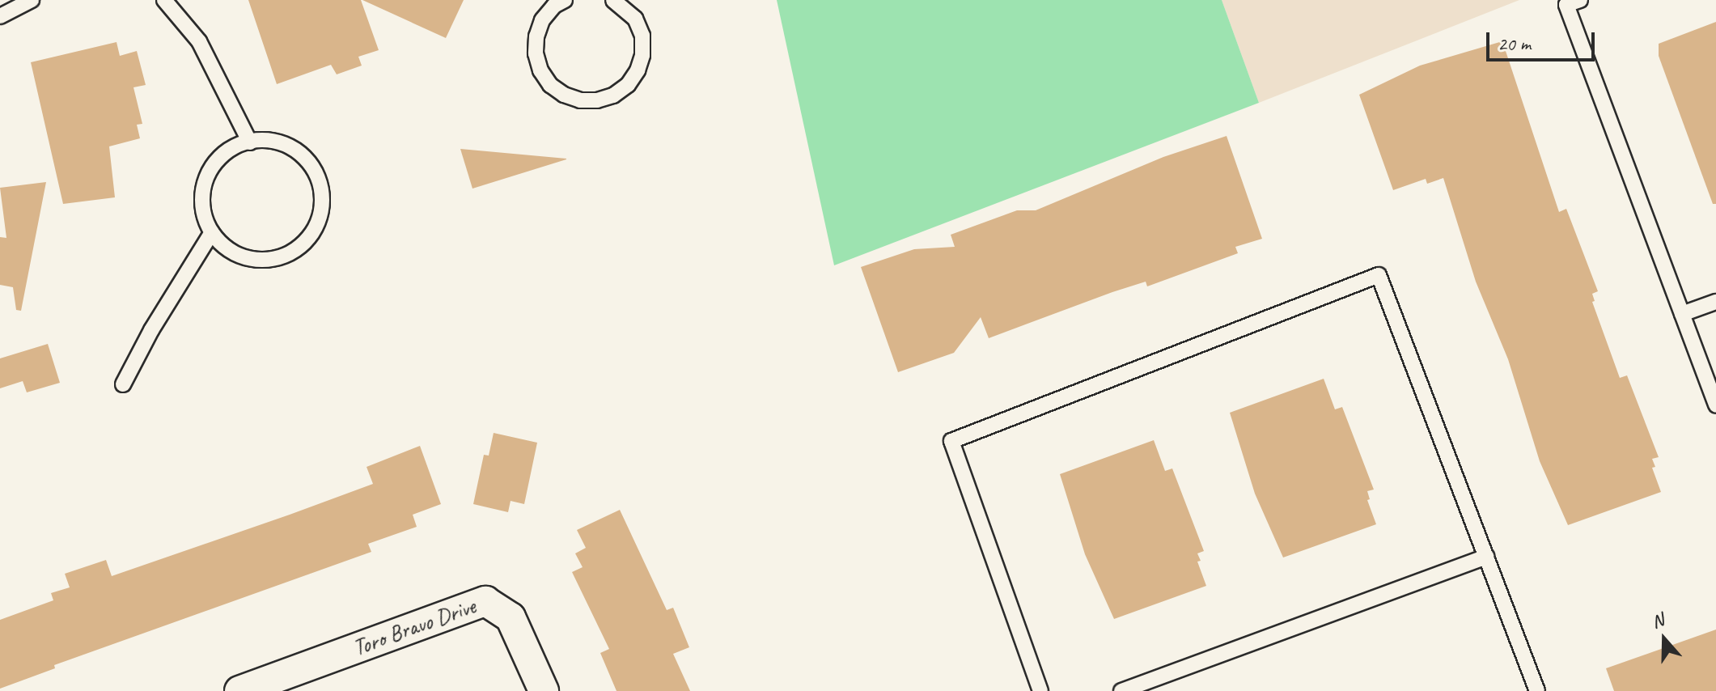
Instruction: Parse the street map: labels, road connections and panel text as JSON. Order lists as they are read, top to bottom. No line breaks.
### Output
{"streets":{"street":["Toro Bravo Drive"]},"scale_bar":"20 m","north":"top"}
